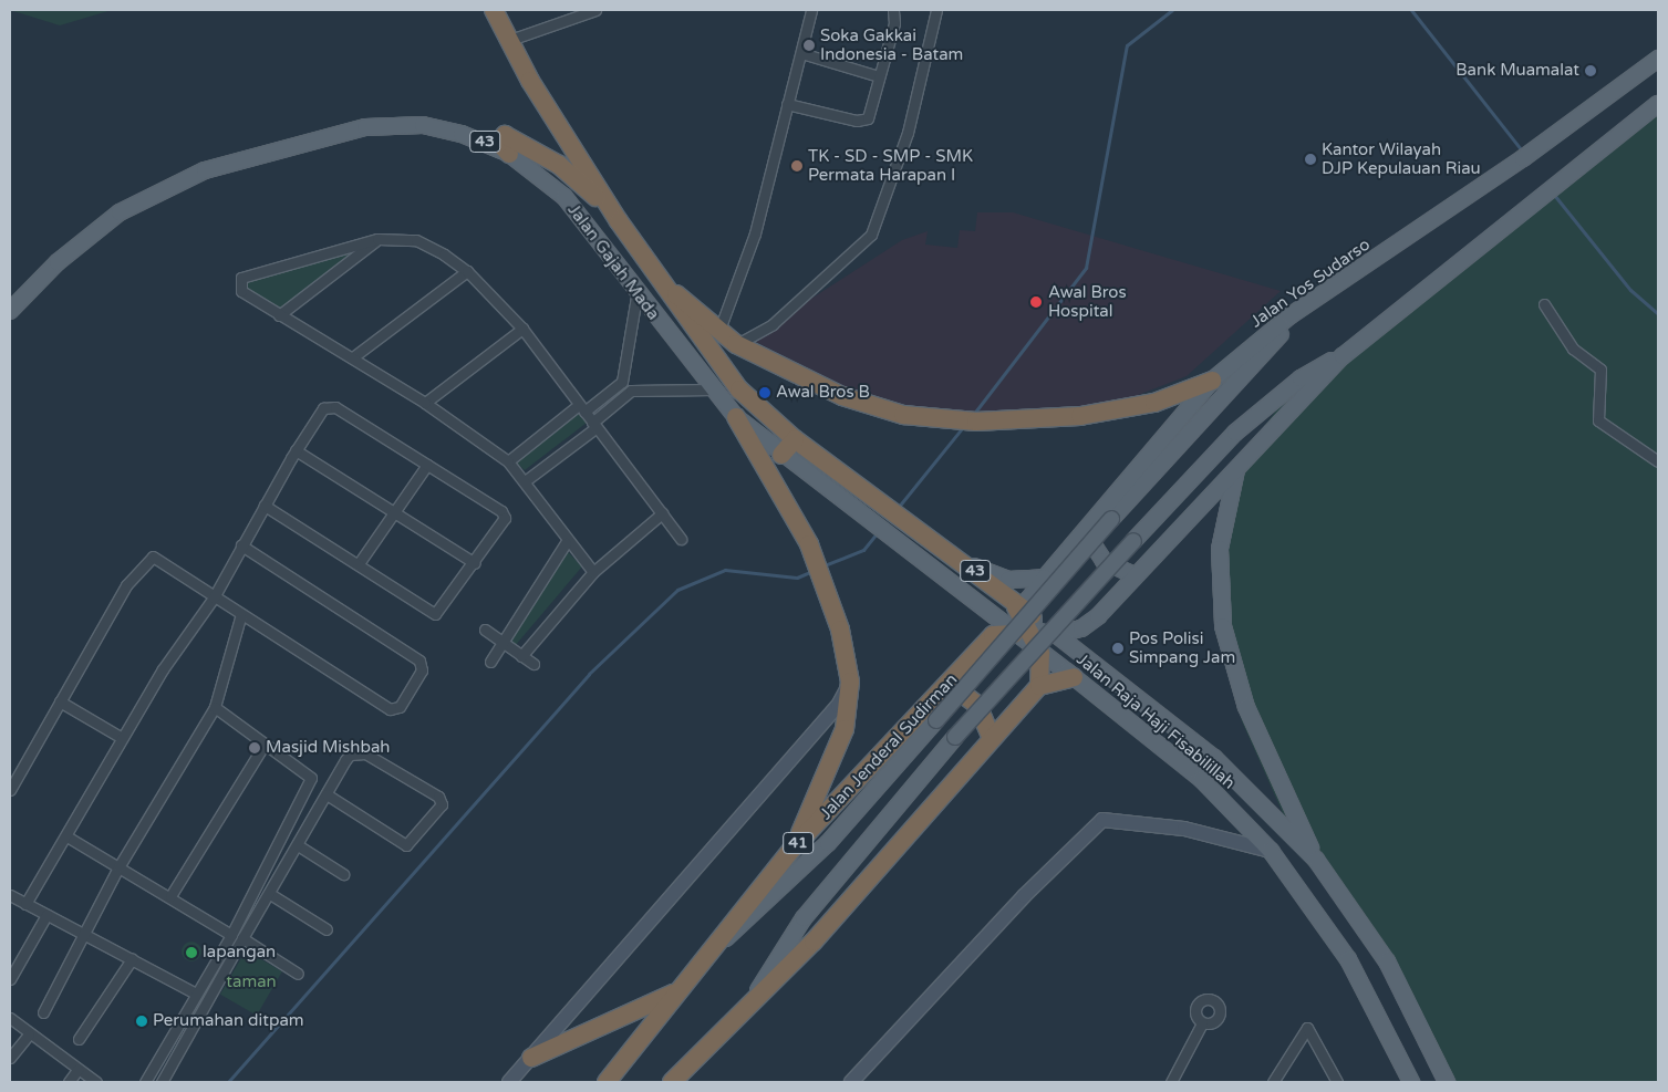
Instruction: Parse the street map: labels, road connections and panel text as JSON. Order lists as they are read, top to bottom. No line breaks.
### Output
{"streets":{"highway":["43","Jalan Gajah Mada","Jalan Jenderal Sudirman","41"],"main road":["Jalan Yos Sudarso","Jalan Raja Haji Fisabilillah"]},"crossings":[["Jalan Gajah Mada","Jalan Yos Sudarso"],["Jalan Gajah Mada","Jalan Raja Haji Fisabilillah"],["Jalan Gajah Mada","Jalan Jenderal Sudirman"],["Jalan Yos Sudarso","Jalan Raja Haji Fisabilillah"],["Jalan Yos Sudarso","Jalan Jenderal Sudirman"],["Jalan Raja Haji Fisabilillah","Jalan Jenderal Sudirman"]],"parks":["taman"],"places":["Soka Gakkai Indonesia - Batam","Bank Muamalat","Kantor Wilayah DJP Kepulauan Riau","TK - SD - SMP - SMK Permata Harapan I","Awal Bros Hospital","Awal Bros B","Pos Polisi Simpang Jam","Masjid Mishbah","lapangan","Perumahan ditpam"]}
